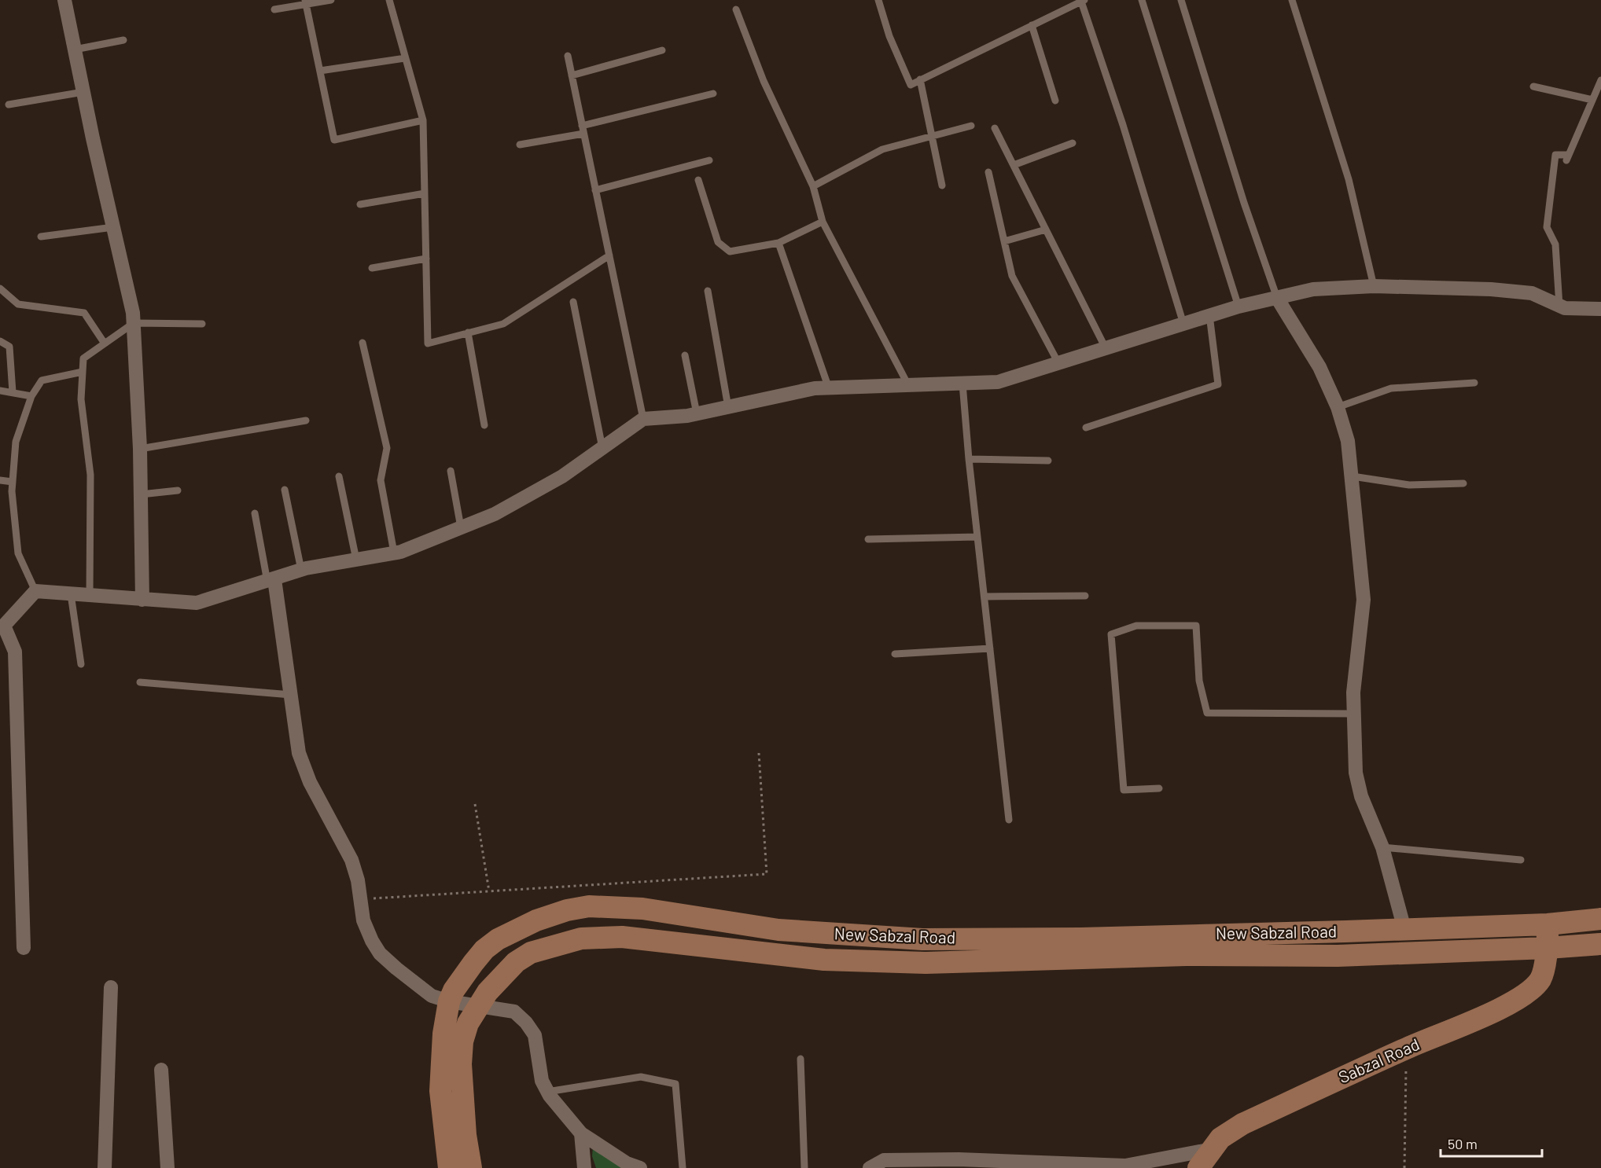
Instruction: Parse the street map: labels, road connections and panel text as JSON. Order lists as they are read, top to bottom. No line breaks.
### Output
{"streets":{"main road":["New Sabzal Road","Sabzal Road"]},"crossings":[["New Sabzal Road","Sabzal Road"]],"scale_bar":"50 m"}
